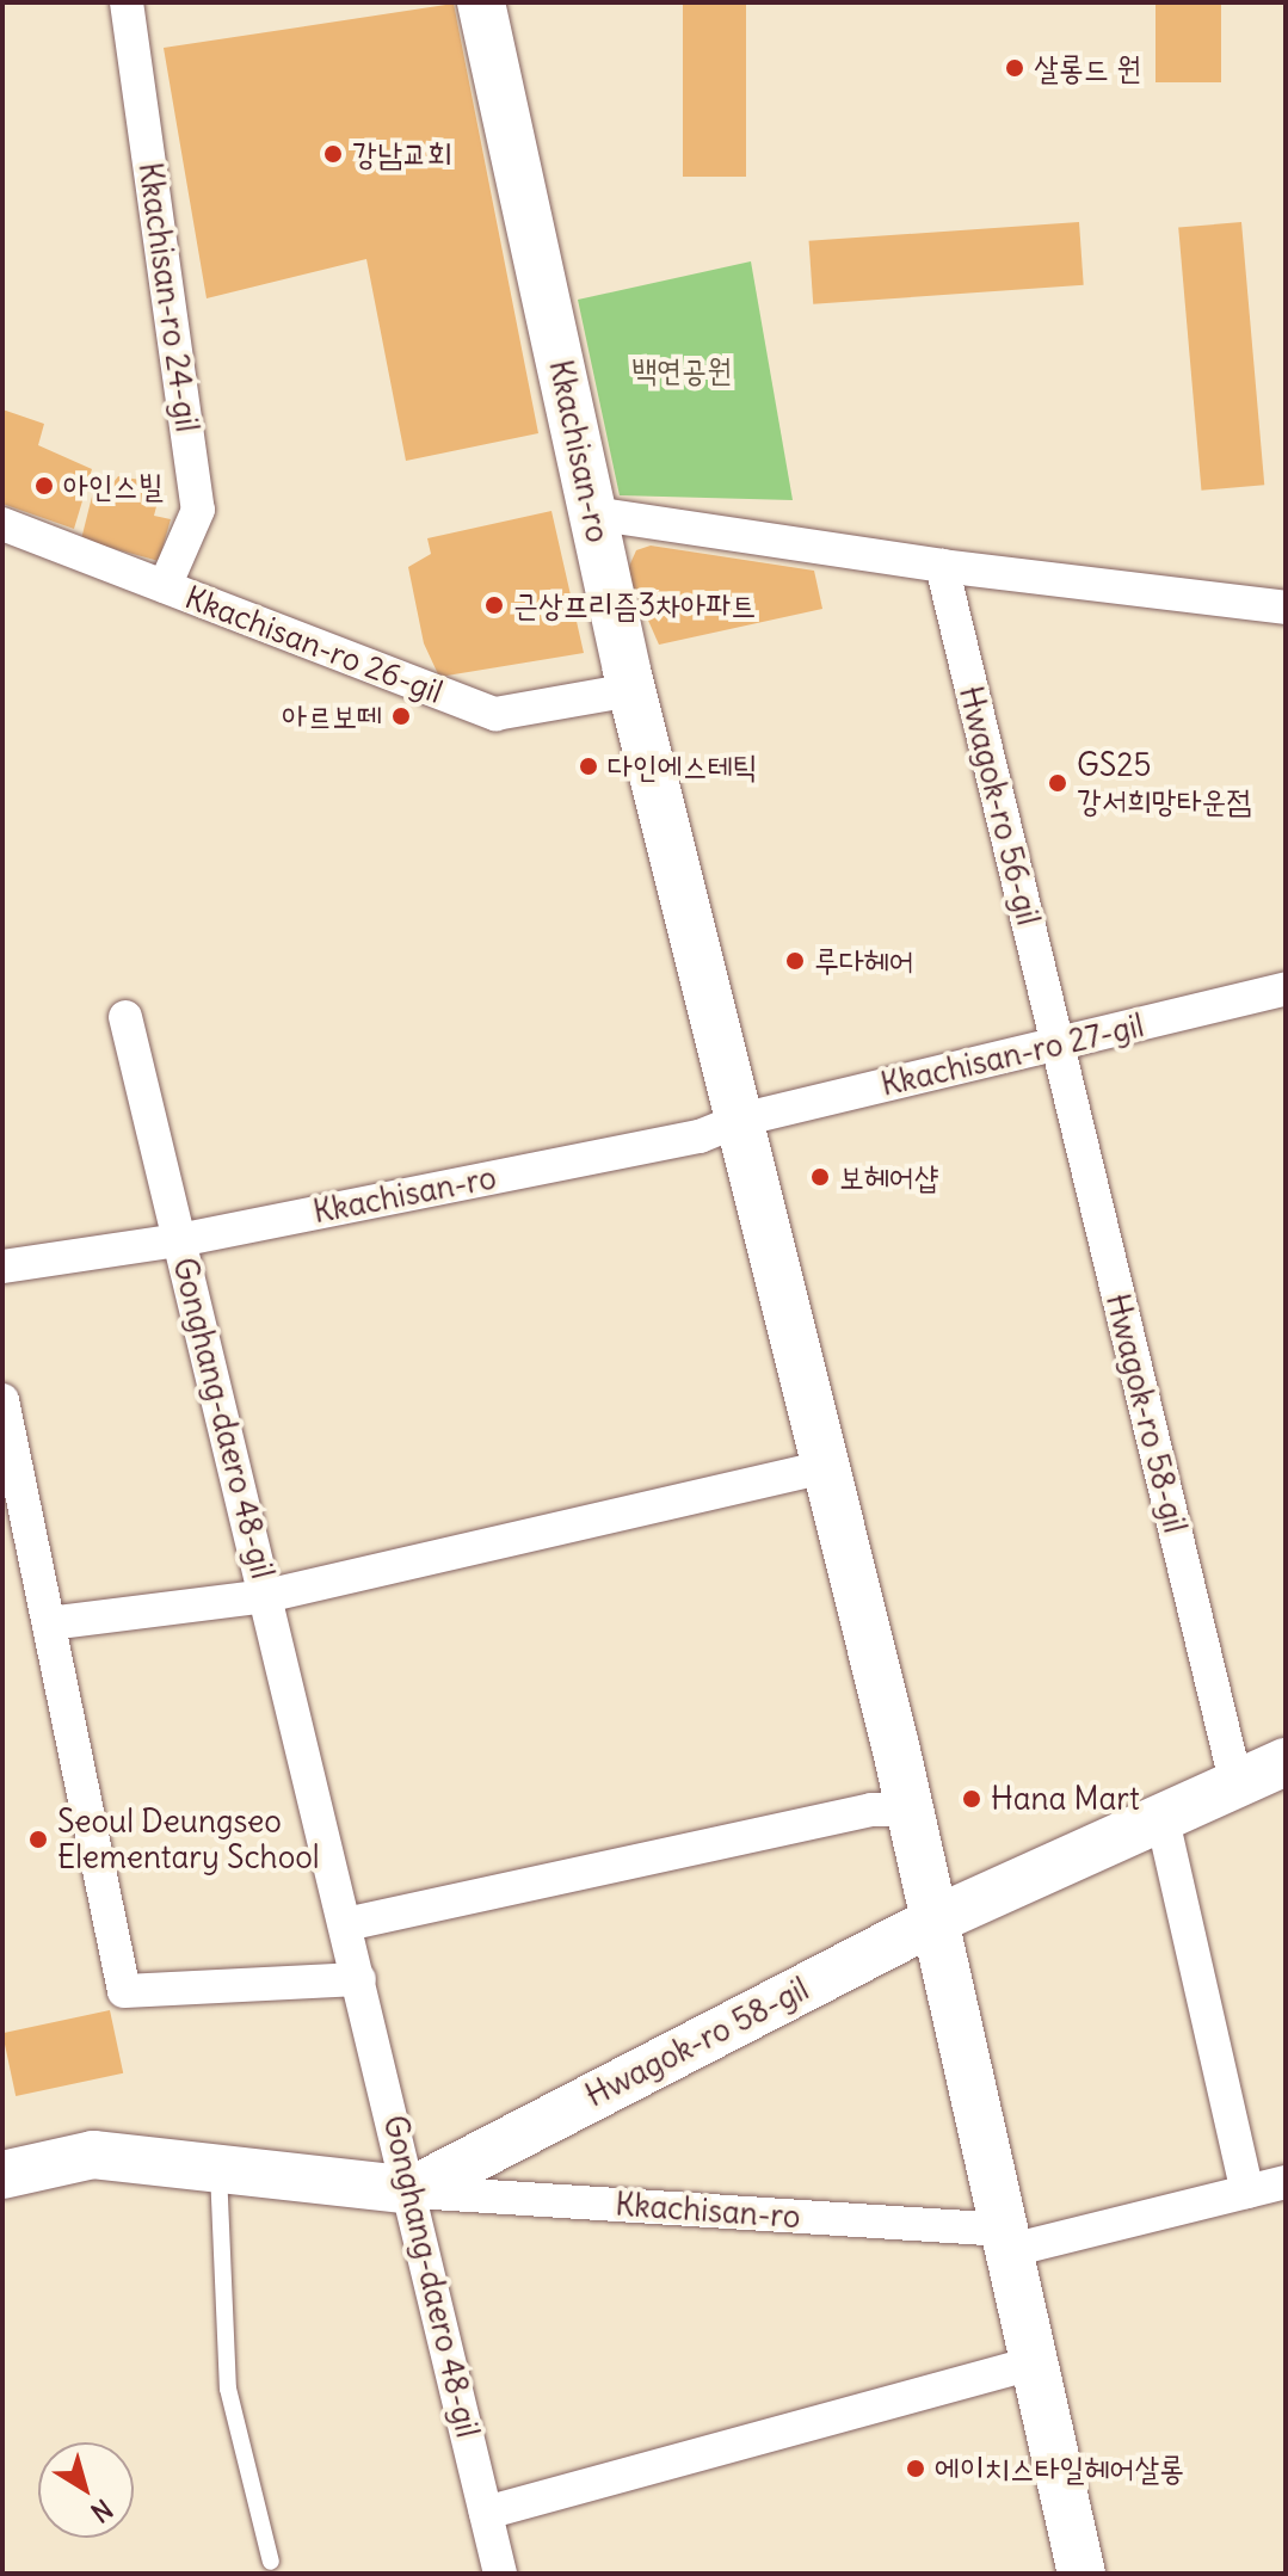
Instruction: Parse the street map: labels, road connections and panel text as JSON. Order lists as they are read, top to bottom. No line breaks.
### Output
{"streets":{"street":["Kkachisan-ro 24-gil","Kkachisan-ro","Kkachisan-ro 26-gil","Hwagok-ro 56-gil","Kkachisan-ro 27-gil","Hwagok-ro 58-gil","Gonghang-daero 48-gil"]},"crossings":[["Kkachisan-ro 24-gil","Kkachisan-ro 26-gil"],["Kkachisan-ro","Kkachisan-ro 26-gil"],["Kkachisan-ro","Kkachisan-ro 27-gil"],["Kkachisan-ro","Hwagok-ro 58-gil"],["Kkachisan-ro","Gonghang-daero 48-gil"],["Hwagok-ro 56-gil","Kkachisan-ro 27-gil"],["Hwagok-ro 56-gil","Hwagok-ro 58-gil"],["Kkachisan-ro 27-gil","Hwagok-ro 58-gil"],["Hwagok-ro 58-gil","Gonghang-daero 48-gil"]],"parks":["백연공원"],"places":["살롱드 원","강남교회","아인스빌","근상프리즘3차아파트","아르보떼","다인에스테틱","GS25 강서희망타운점","루다헤어","보헤어샵","Hana Mart","Seoul Deungseo Elementary School","에이치스타일헤어살롱"],"north":"bottom right"}
